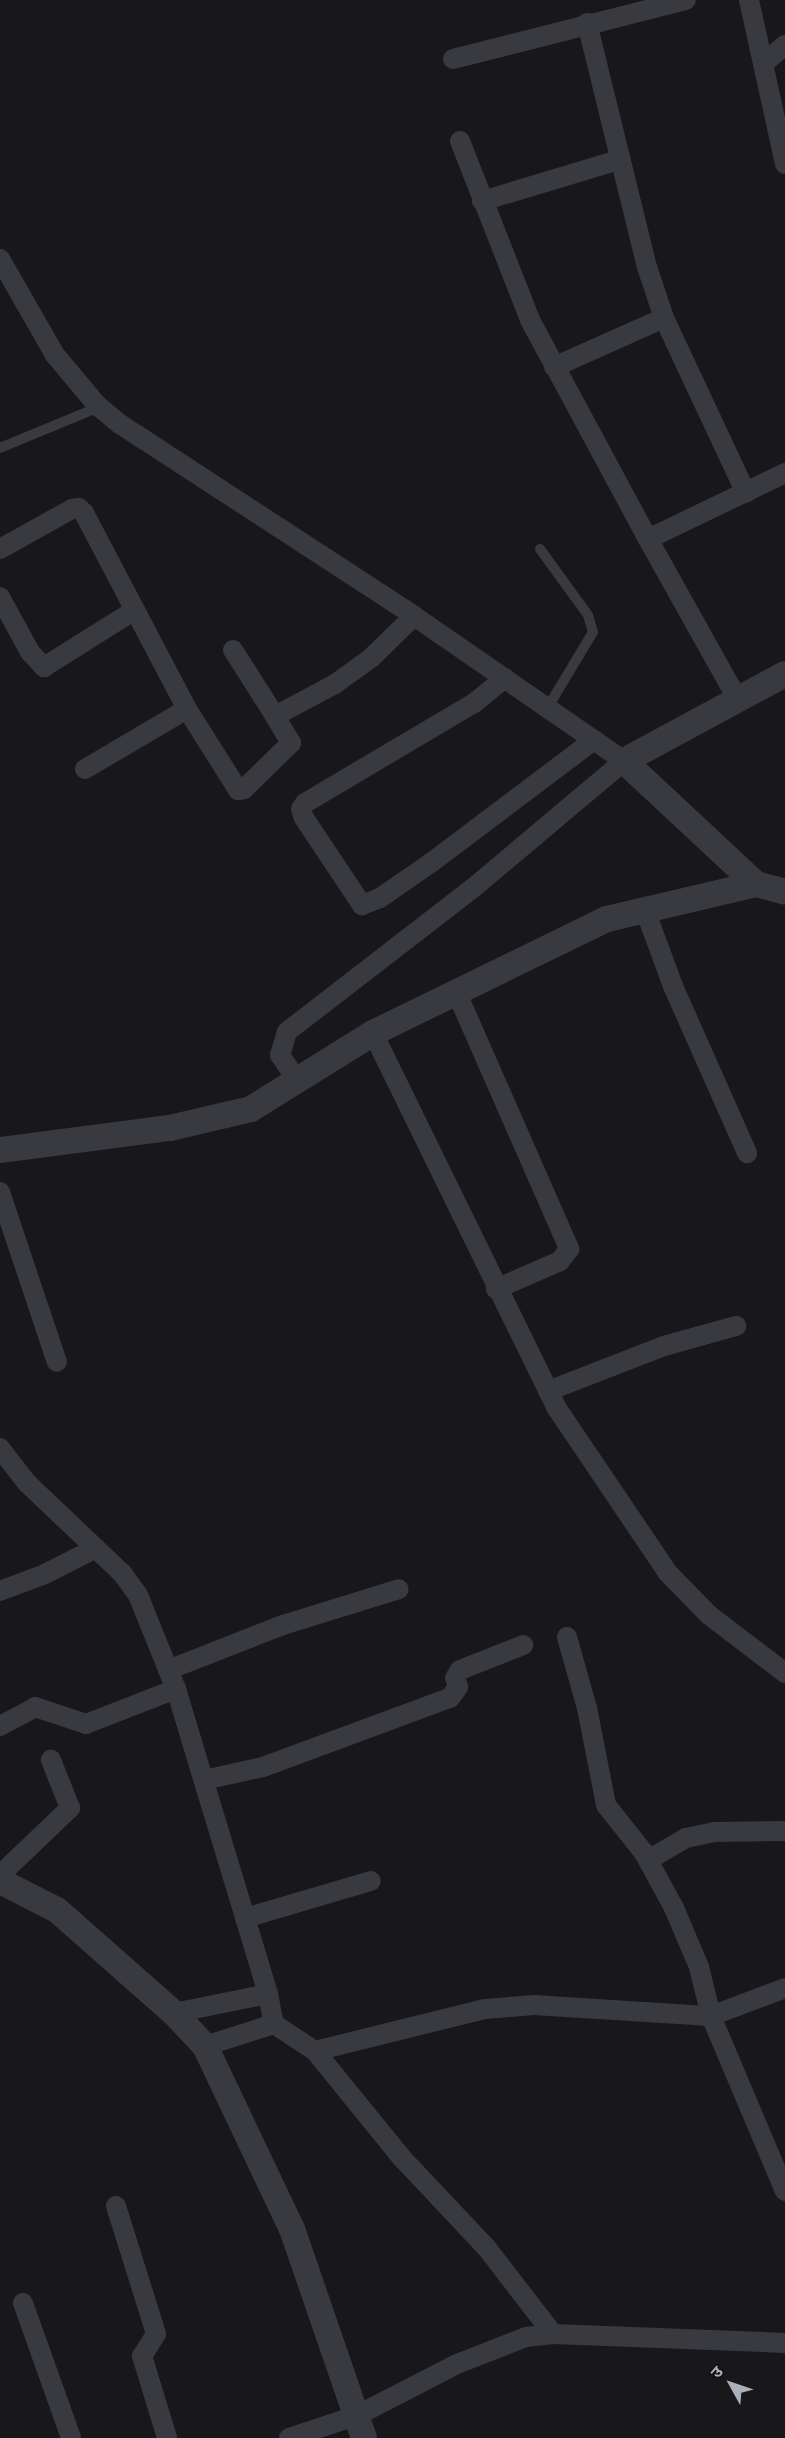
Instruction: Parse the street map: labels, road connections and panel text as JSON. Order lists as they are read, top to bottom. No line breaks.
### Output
{"north":"top left"}
